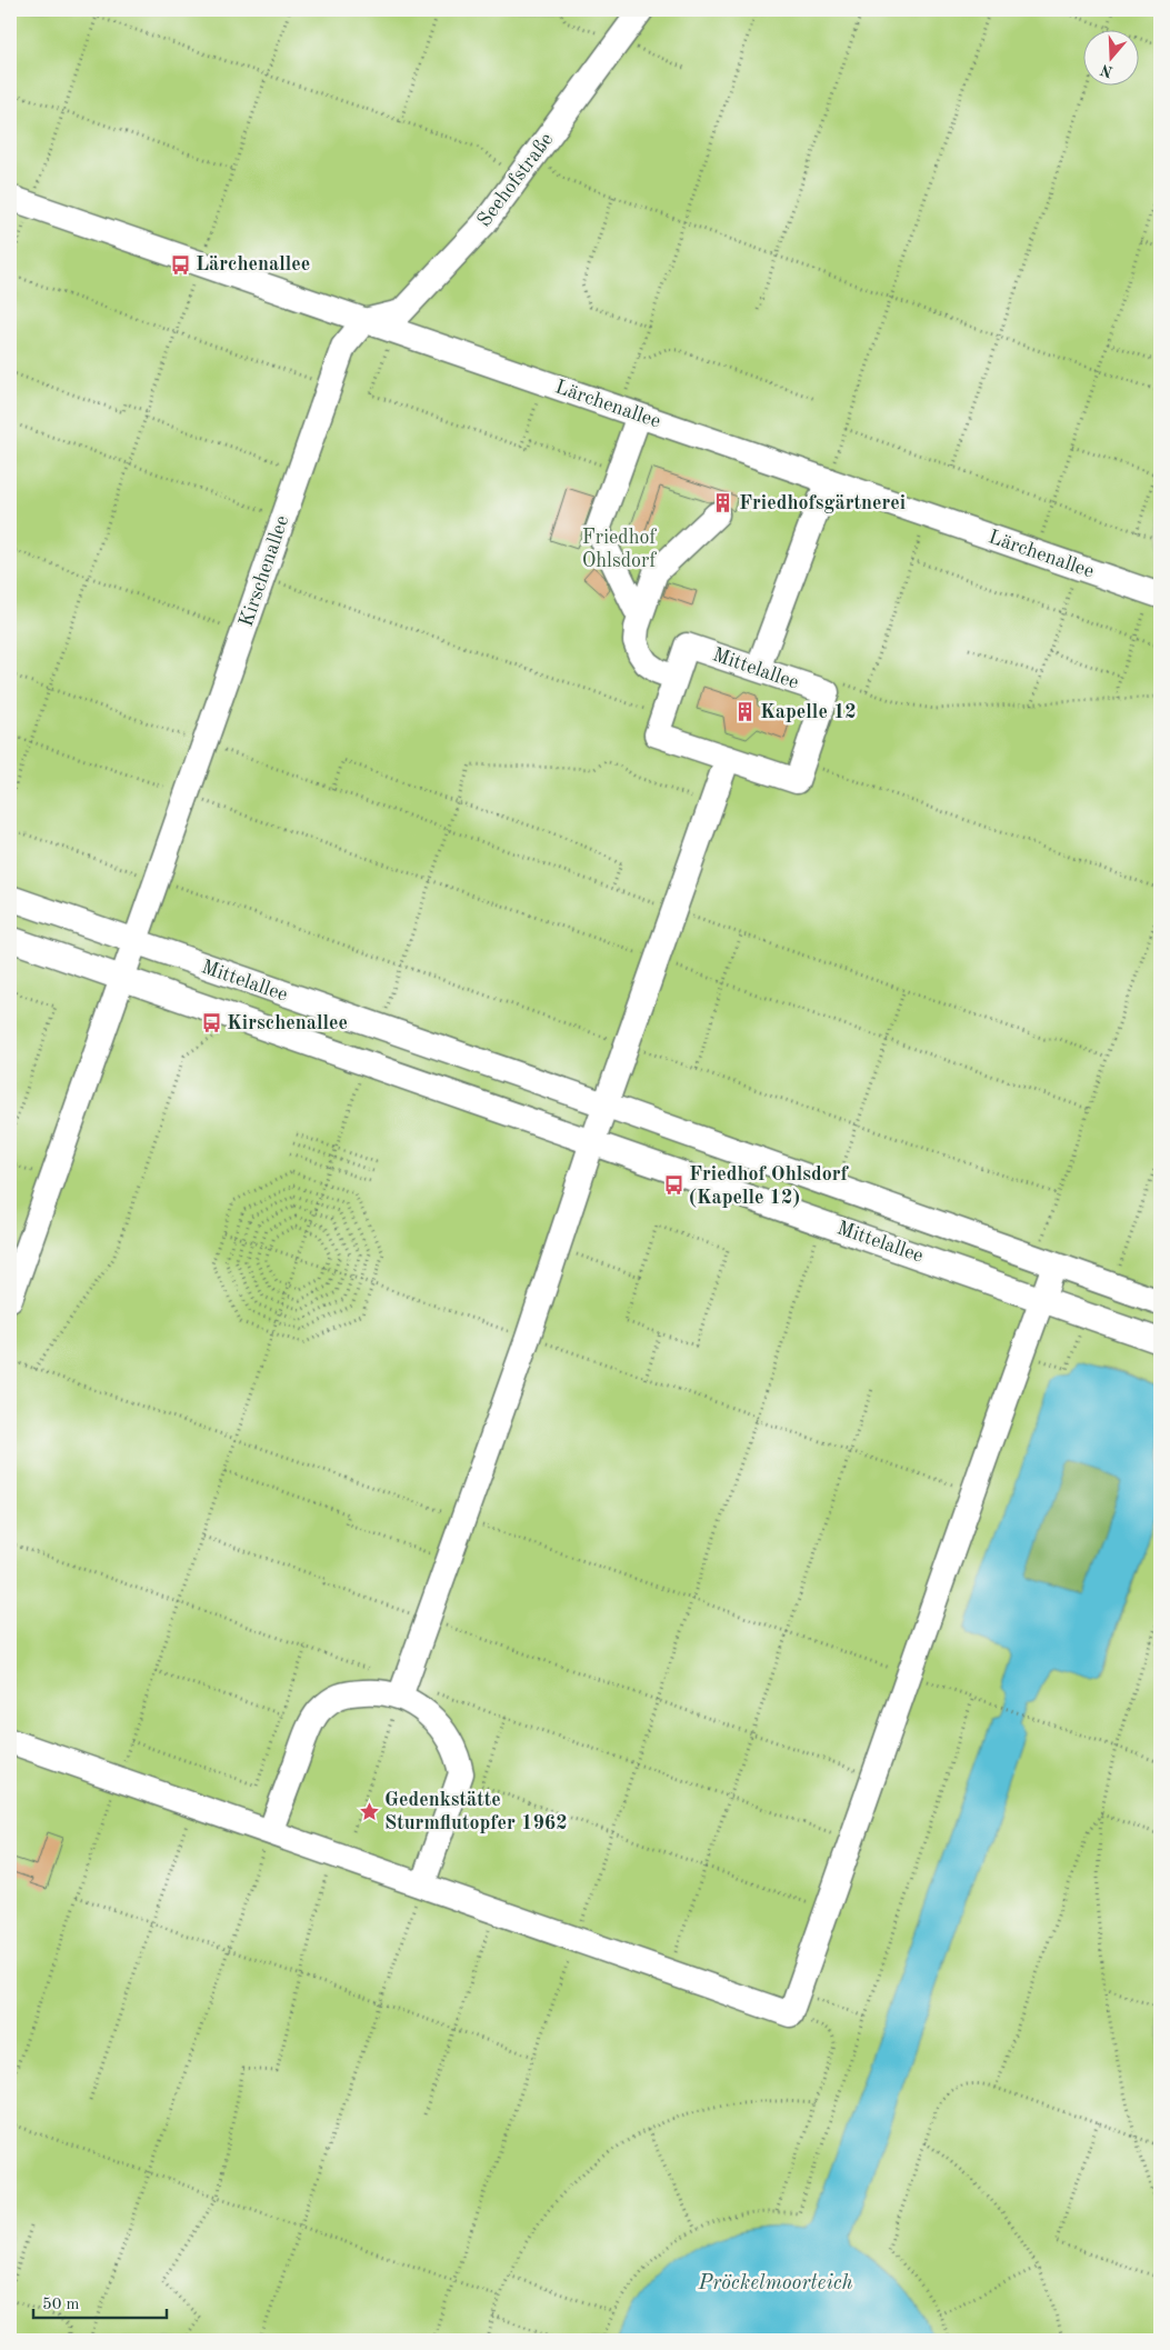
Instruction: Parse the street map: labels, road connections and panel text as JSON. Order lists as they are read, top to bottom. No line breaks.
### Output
{"streets":{"street":["Seehofstraße","Lärchenallee","Kirschenallee","Mittelallee"]},"crossings":[["Seehofstraße","Lärchenallee"],["Seehofstraße","Kirschenallee"],["Lärchenallee","Kirschenallee"],["Kirschenallee","Mittelallee"]],"water":["Pröckelmoorteich"],"parks":["Friedhof Ohlsdorf"],"places":{"bus stop":["Lärchenallee","Kirschenallee","Friedhof Ohlsdorf (Kapelle 12)"],"building":["Friedhofsgärtnerei","Kapelle 12"],"place":["Gedenkstätte Sturmflutopfer 1962"]},"scale_bar":"50 m","north":"bottom"}
